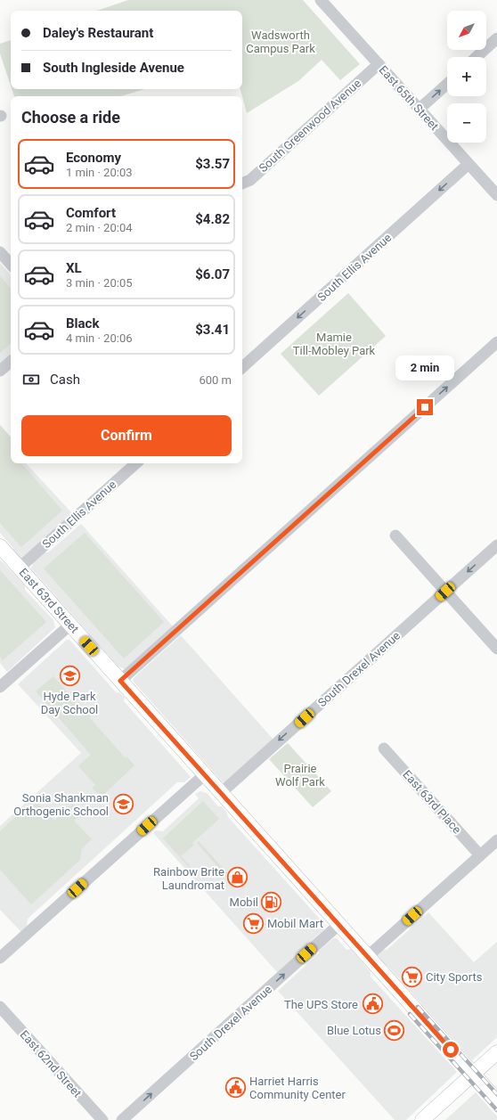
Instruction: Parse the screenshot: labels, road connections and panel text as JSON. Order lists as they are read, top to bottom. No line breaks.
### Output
{"streets":{"main road":["East 63rd Street"],"street":["East 65th Street","South Greenwood Avenue","South Ellis Avenue","South Drexel Avenue","East 63rd Place","East 62nd Street"]},"crossings":[["East 65th Street","South Greenwood Avenue"],["East 65th Street","South Ellis Avenue"],["South Ellis Avenue","East 63rd Street"],["East 63rd Street","South Drexel Avenue"]],"one_way":["South Ellis Avenue"],"parks":["Wadsworth Campus Park","Mamie Till-Mobley Park","Prairie Wolf Park"],"places":{"school or university":["Hyde Park Day School","Sonia Shankman Orthogenic School"],"shop":["Rainbow Brite Laundromat"],"fuel station":["Mobil"],"supermarket":["Mobil Mart","City Sports"],"public building":["The UPS Store","Harriet Harris Community Center"],"sports":["Blue Lotus"]},"north":"bottom left","page":{"map_buttons":["+","−"],"banner":["Daley's Restaurant","South Ingleside Avenue"],"heading":"Choose a ride","list":[{"name":"Economy","note":"1 min · 20:03","value":"$3.57"},{"name":"Comfort","note":"2 min · 20:04","value":"$4.82"},{"name":"XL","note":"3 min · 20:05","value":"$6.07"},{"name":"Black","note":"4 min · 20:06","value":"$3.41"}],"bubble":"2 min","pay":["Cash","600 m"],"buttons":"Confirm"}}
